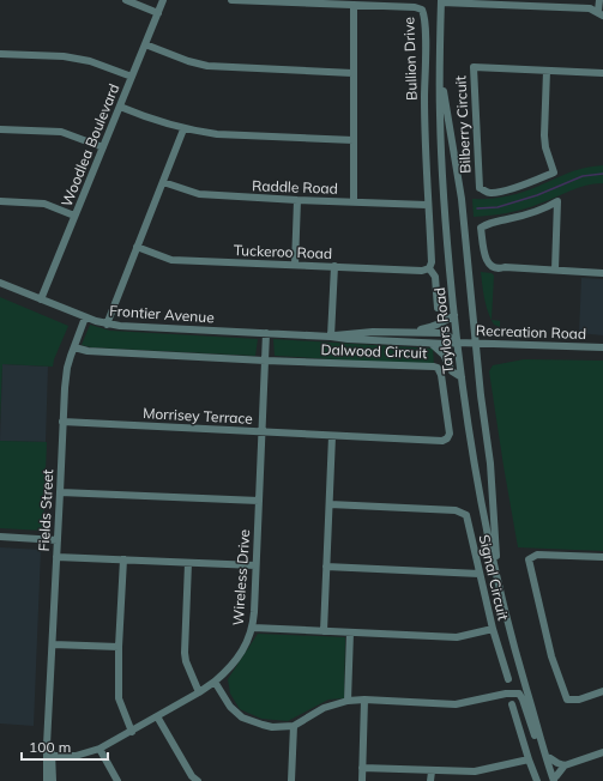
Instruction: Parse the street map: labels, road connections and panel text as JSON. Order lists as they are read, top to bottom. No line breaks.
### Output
{"streets":{"street":["Bullion Drive","Bilberry Circuit","Woodlea Boulevard","Raddle Road","Tuckeroo Road","Frontier Avenue","Taylors Road","Recreation Road","Dalwood Circuit","Morrisey Terrace","Fields Street","Wireless Drive","Signal Circuit"]},"crossings":[["Bullion Drive","Raddle Road"],["Bullion Drive","Tuckeroo Road"],["Woodlea Boulevard","Frontier Avenue"],["Frontier Avenue","Taylors Road"],["Frontier Avenue","Recreation Road"],["Frontier Avenue","Fields Street"],["Frontier Avenue","Wireless Drive"],["Taylors Road","Recreation Road"],["Dalwood Circuit","Morrisey Terrace"],["Dalwood Circuit","Wireless Drive"],["Morrisey Terrace","Fields Street"],["Morrisey Terrace","Wireless Drive"],["Fields Street","Wireless Drive"],["Wireless Drive","Signal Circuit"]],"scale_bar":"100 m"}
